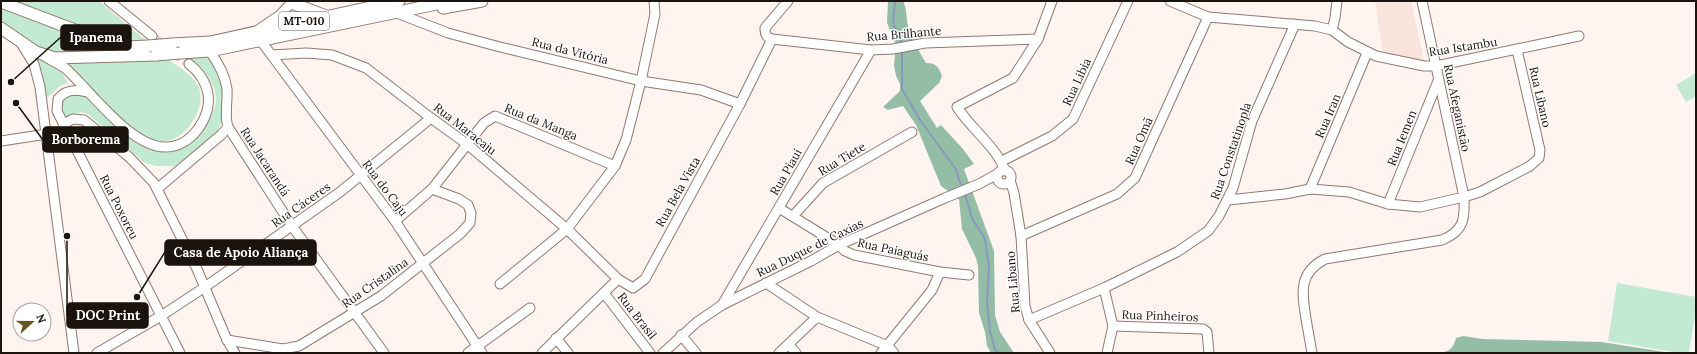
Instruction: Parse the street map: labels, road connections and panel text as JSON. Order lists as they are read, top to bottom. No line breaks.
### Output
{"streets":{"main road":["MT-010"],"street":["Rua Brilhante","Rua Istambu","Rua da Vitória","Rua Libia","Rua Libano","Rua Afeganistão","Rua Iran","Rua da Manga","Rua Maracaju","Rua Iemen","Rua Omã","Rua Constatinopla","Rua Tiete","Rua Jacarandá","Rua Piaui","Rua do Caju","Rua Bela Vista","Rua Cáceres","Rua Poxoreu","Rua Duque de Caxias","Rua Paiaguás","Rua Cristalina","Rua Brasil","Rua Pinheiros"]},"crossings":[["MT-010","Rua da Vitória"],["MT-010","Rua Jacarandá"],["MT-010","Rua do Caju"],["Rua Brilhante","Rua Piaui"],["Rua Brilhante","Rua Bela Vista"],["Rua Istambu","Rua Libano"],["Rua Istambu","Rua Afeganistão"],["Rua Istambu","Rua Iran"],["Rua Istambu","Rua Omã"],["Rua Istambu","Rua Constatinopla"],["Rua da Vitória","Rua Bela Vista"],["Rua Libia","Rua Libano"],["Rua Libano","Rua Afeganistão"],["Rua Libano","Rua Omã"],["Rua Libano","Rua Constatinopla"],["Rua Libano","Rua Duque de Caxias"],["Rua Afeganistão","Rua Iemen"],["Rua da Manga","Rua Maracaju"],["Rua Maracaju","Rua do Caju"],["Rua Maracaju","Rua Bela Vista"],["Rua Maracaju","Rua Cáceres"],["Rua Tiete","Rua Paiaguás"],["Rua Jacarandá","Rua Cáceres"],["Rua Jacarandá","Rua Cristalina"],["Rua Piaui","Rua Duque de Caxias"],["Rua Piaui","Rua Paiaguás"],["Rua do Caju","Rua Cáceres"],["Rua do Caju","Rua Cristalina"],["Rua Cáceres","Rua Poxoreu"],["Rua Duque de Caxias","Rua Paiaguás"]],"places":["Ipanema","Borborema","DOC Print","Casa de Apoio Aliança"],"north":"right"}
